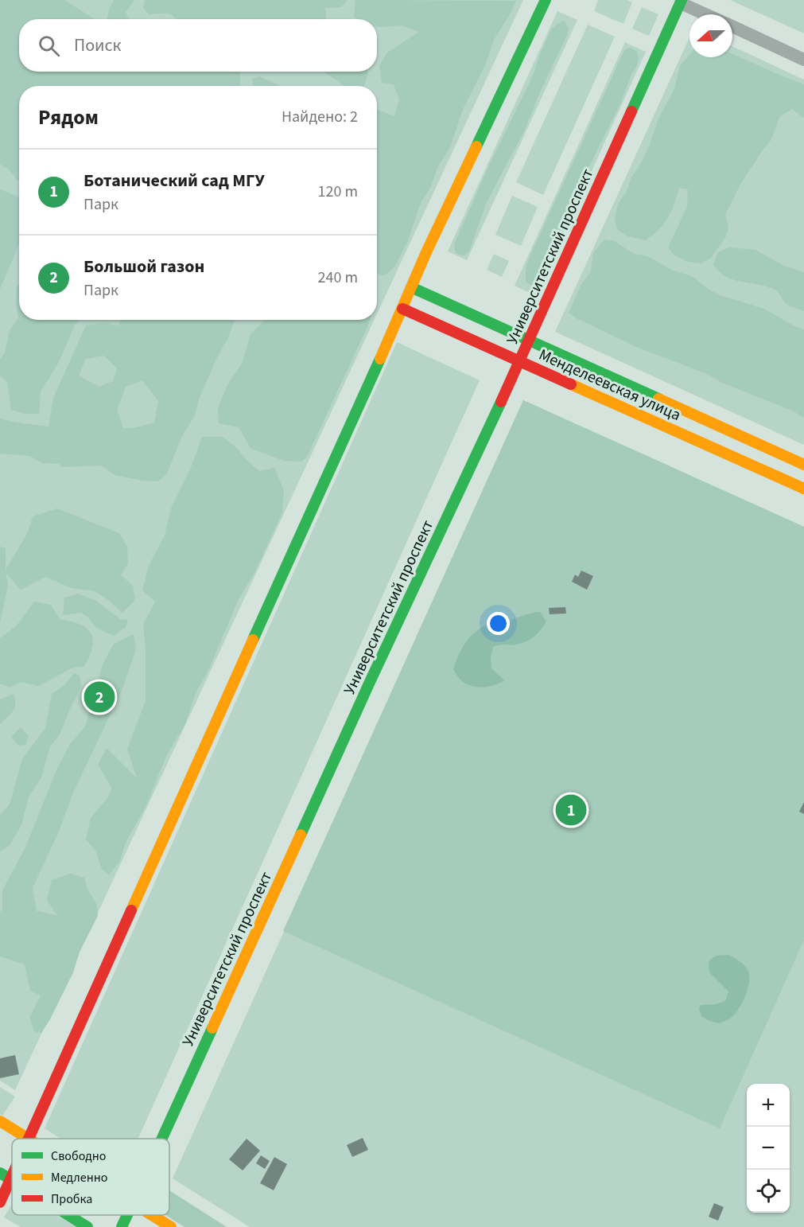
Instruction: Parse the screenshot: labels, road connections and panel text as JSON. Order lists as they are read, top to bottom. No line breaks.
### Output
{"streets":{"main road":["Университетский проспект","Менделеевская улица"]},"crossings":[["Университетский проспект","Менделеевская улица"]],"legend":["Свободно","Медленно","Пробка"],"north":"left","page":{"search":"Поиск","heading":["Рядом","Найдено: 2"],"list":[{"mark":"1","name":"Ботанический сад МГУ","note":"Парк","value":"120 m"},{"mark":"2","name":"Большой газон","note":"Парк","value":"240 m"}],"pins":["2","1"],"map_buttons":["+","−"]}}
